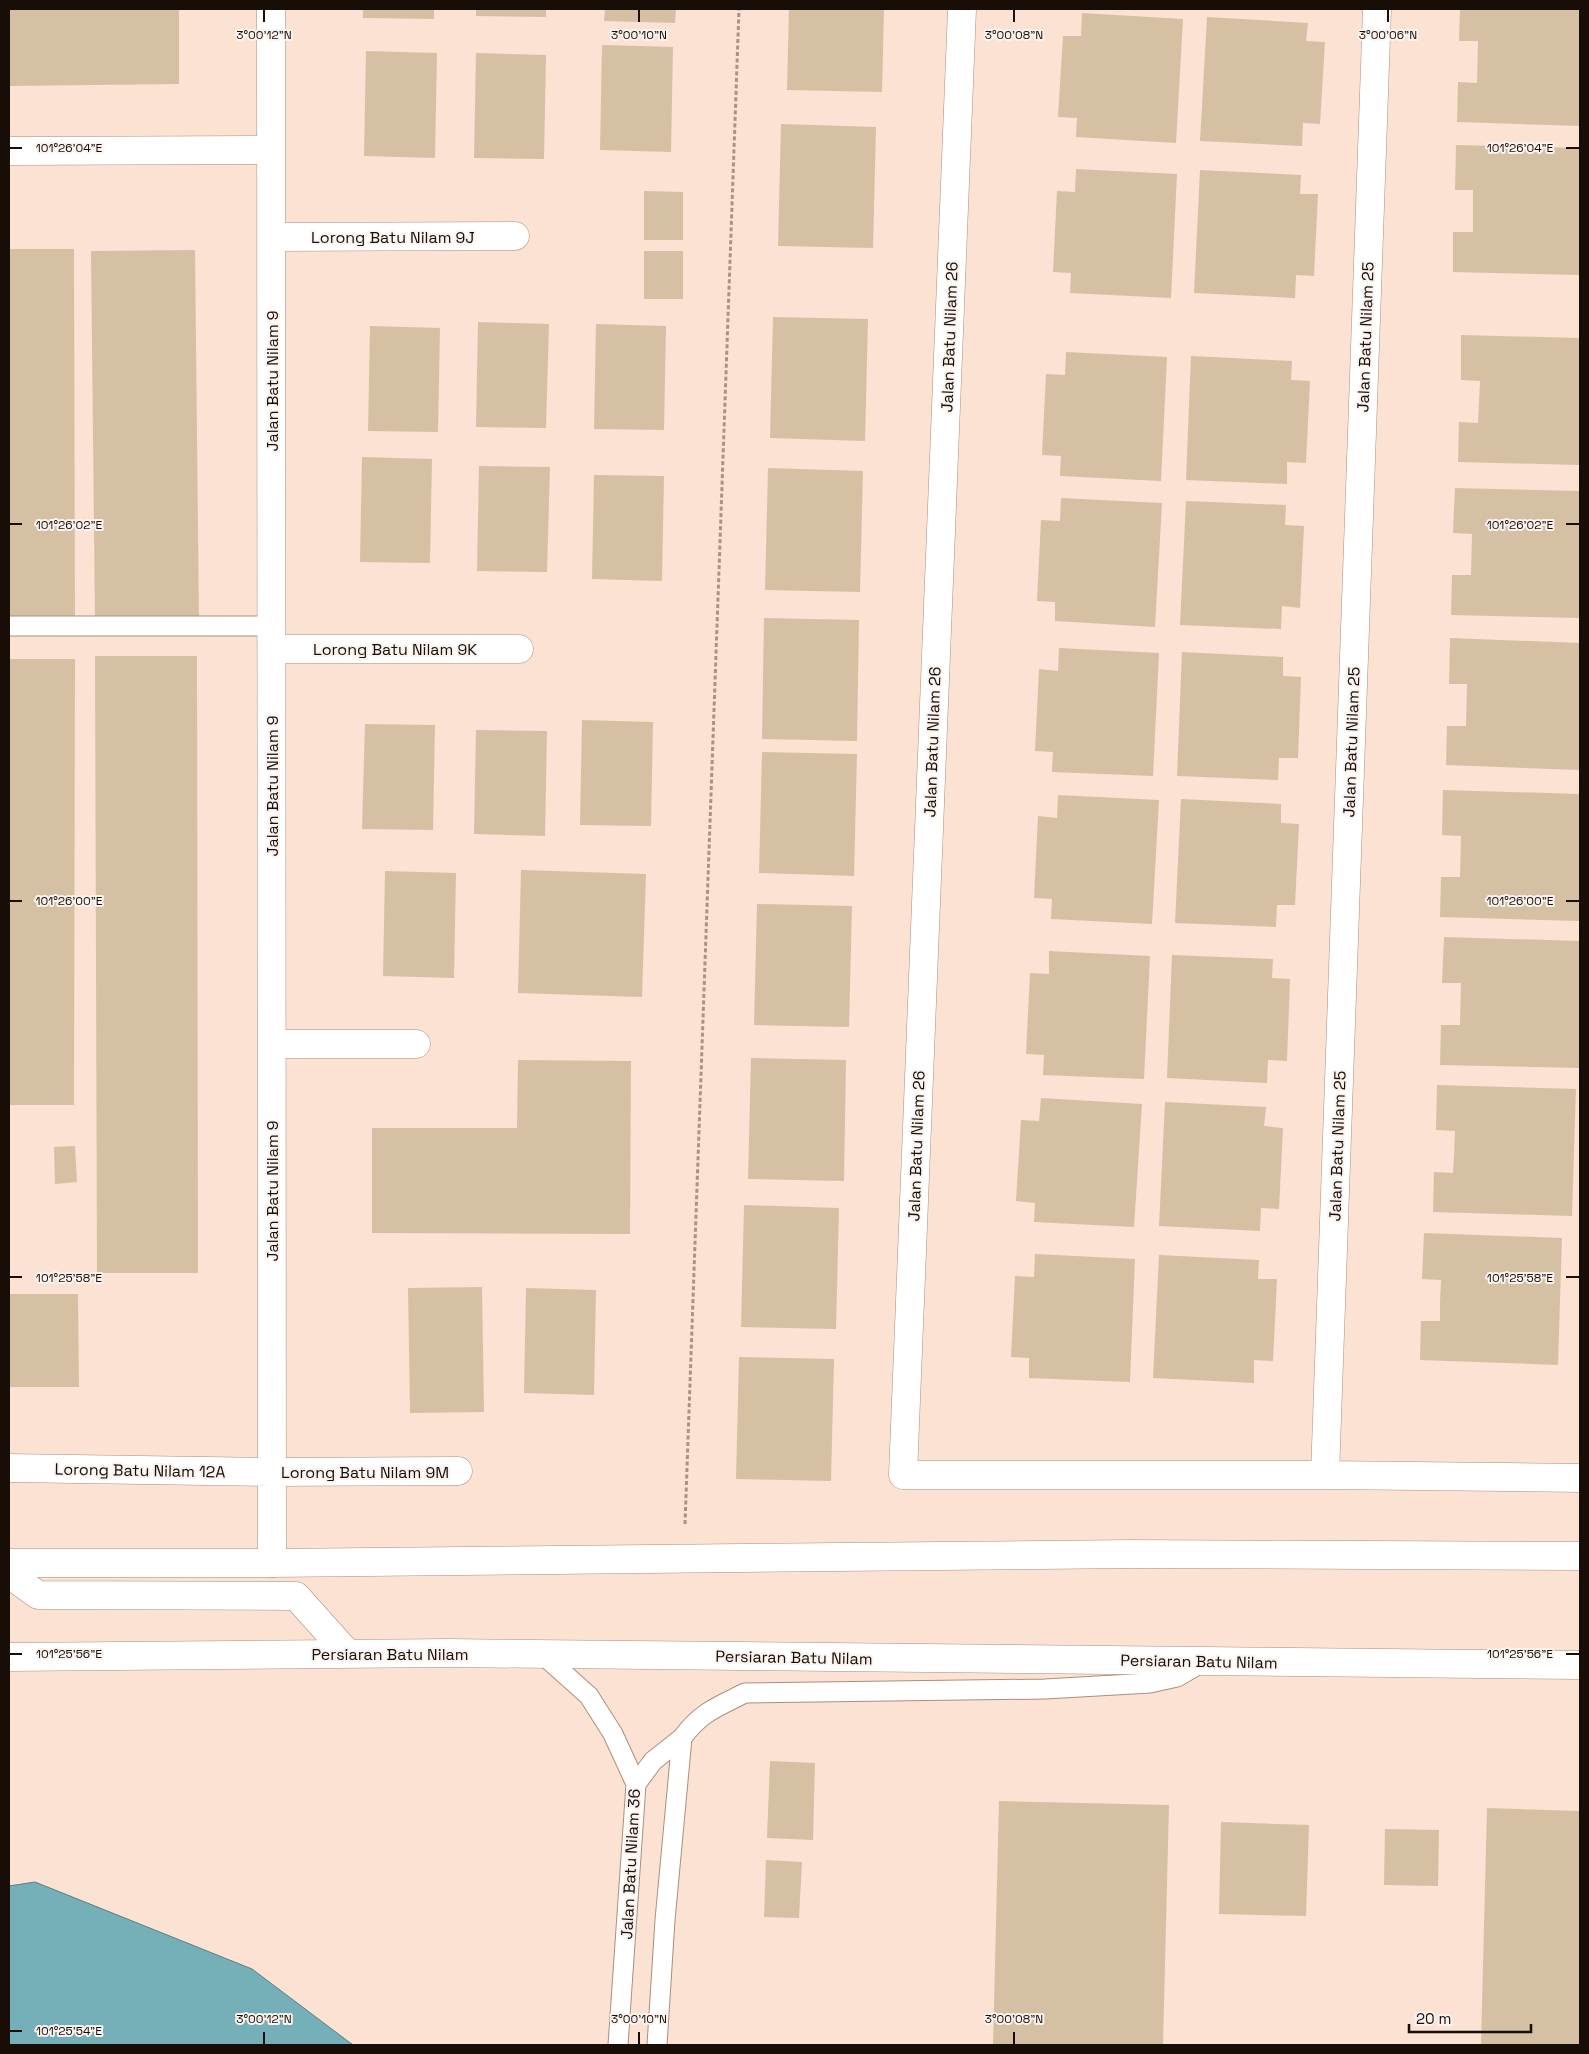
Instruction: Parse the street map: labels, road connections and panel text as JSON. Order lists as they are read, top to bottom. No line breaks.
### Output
{"streets":{"street":["Lorong Batu Nilam 9J","Jalan Batu Nilam 26","Jalan Batu Nilam 25","Jalan Batu Nilam 9","Lorong Batu Nilam 9K","Lorong Batu Nilam 12A","Lorong Batu Nilam 9M","Persiaran Batu Nilam"],"lane":["Jalan Batu Nilam 36"]},"crossings":[["Lorong Batu Nilam 9J","Jalan Batu Nilam 9"],["Jalan Batu Nilam 26","Jalan Batu Nilam 25"],["Jalan Batu Nilam 9","Lorong Batu Nilam 9K"],["Jalan Batu Nilam 9","Lorong Batu Nilam 12A"],["Jalan Batu Nilam 9","Lorong Batu Nilam 9M"],["Lorong Batu Nilam 12A","Lorong Batu Nilam 9M"],["Persiaran Batu Nilam","Jalan Batu Nilam 36"]],"scale_bar":"20 m","coordinates":["3°00'12\"N","3°00'10\"N","3°00'08\"N","3°00'06\"N","101°26'04\"E","101°26'02\"E","101°26'00\"E","101°25'58\"E","101°25'56\"E","101°25'54\"E"]}
